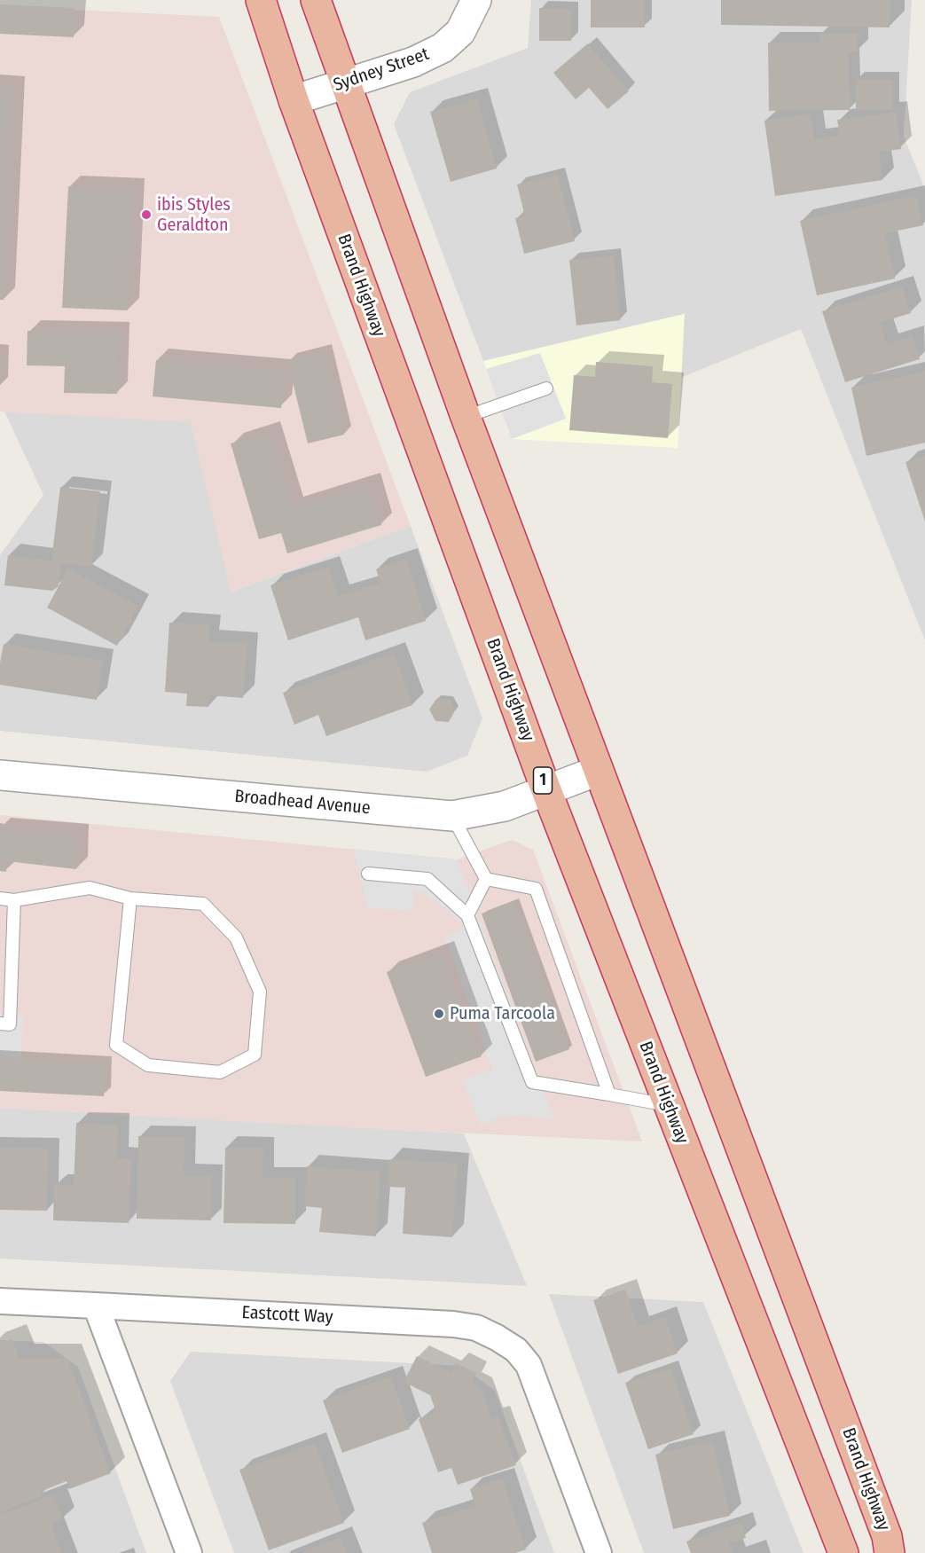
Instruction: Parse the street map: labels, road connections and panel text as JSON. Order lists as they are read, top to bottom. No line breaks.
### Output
{"streets":{"highway":["Brand Highway","1"],"street":["Sydney Street","Broadhead Avenue","Eastcott Way"]},"crossings":[["Sydney Street","Brand Highway"],["Brand Highway","Broadhead Avenue"]],"places":["ibis Styles Geraldton","Puma Tarcoola"]}
